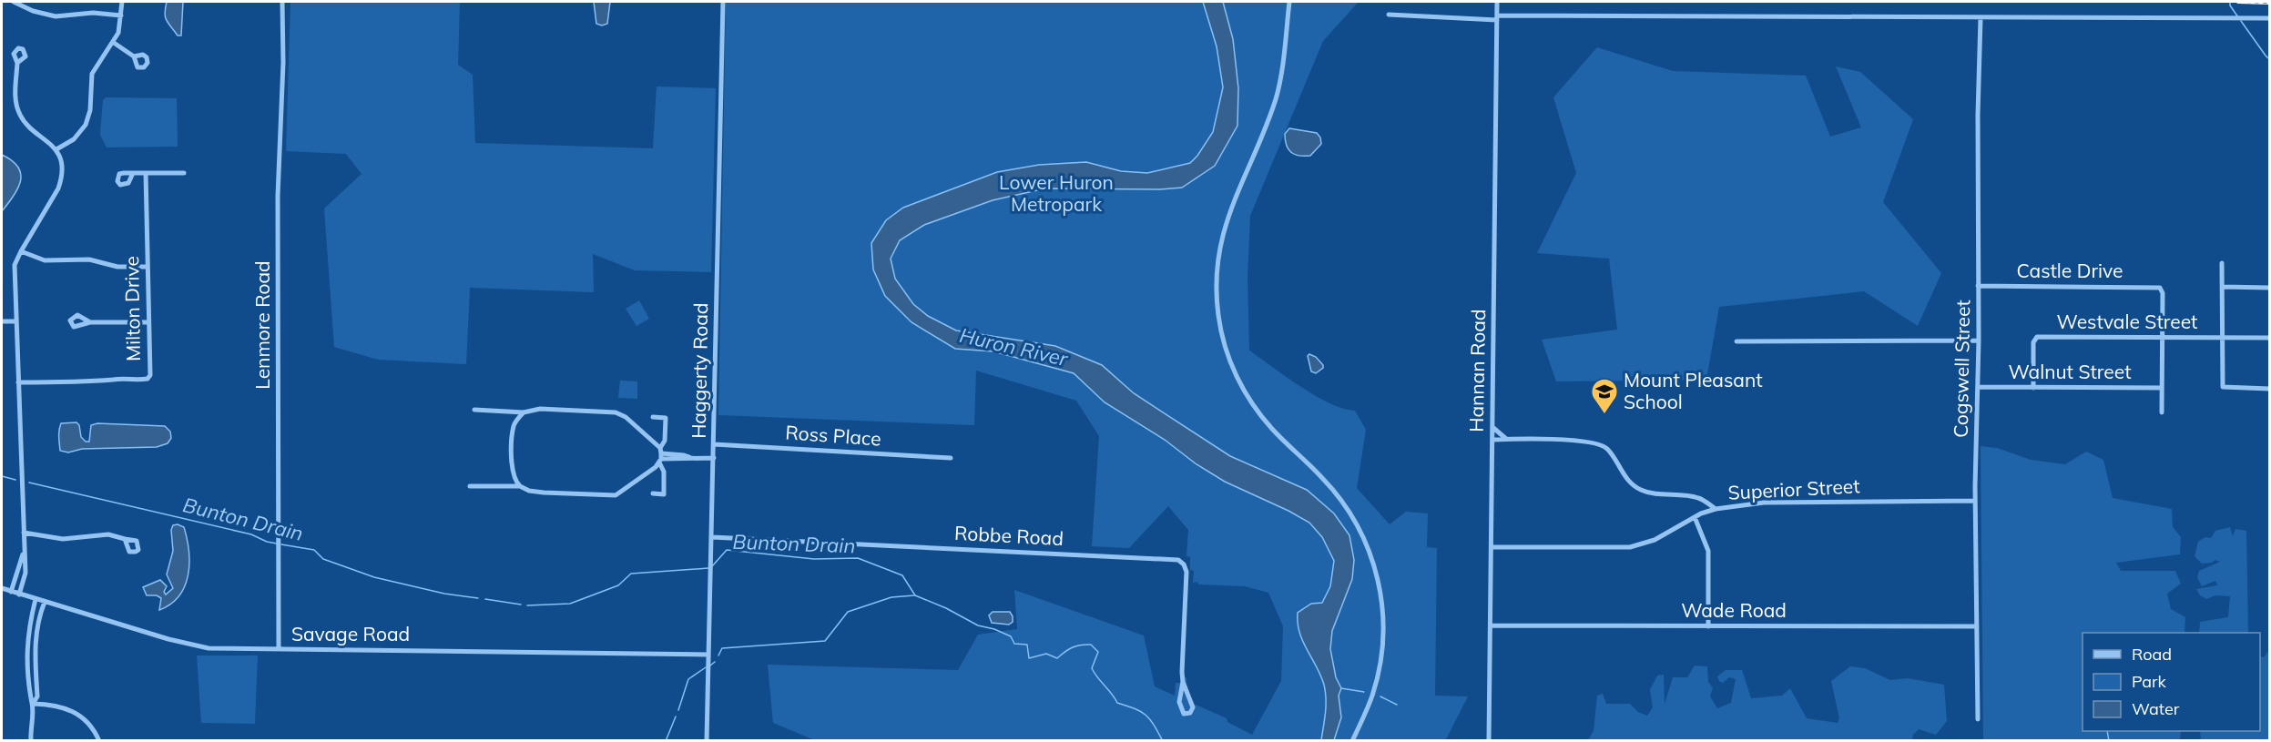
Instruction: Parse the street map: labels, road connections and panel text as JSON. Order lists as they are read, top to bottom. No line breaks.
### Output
{"streets":{"street":["Castle Drive","Milton Drive","Westvale Street","Lenmore Road","Cogswell Street","Haggerty Road","Hannan Road","Walnut Street","Ross Place","Superior Street","Robbe Road","Wade Road","Savage Road"]},"crossings":[["Castle Drive","Westvale Street"],["Castle Drive","Cogswell Street"],["Westvale Street","Walnut Street"],["Lenmore Road","Savage Road"],["Cogswell Street","Walnut Street"],["Cogswell Street","Superior Street"],["Cogswell Street","Wade Road"],["Haggerty Road","Ross Place"],["Haggerty Road","Robbe Road"],["Haggerty Road","Savage Road"],["Hannan Road","Superior Street"],["Hannan Road","Wade Road"]],"water":["Huron River","Bunton Drain"],"parks":["Lower Huron Metropark"],"places":{"school or university":["Mount Pleasant School"]},"legend":["Road","Park","Water"]}
